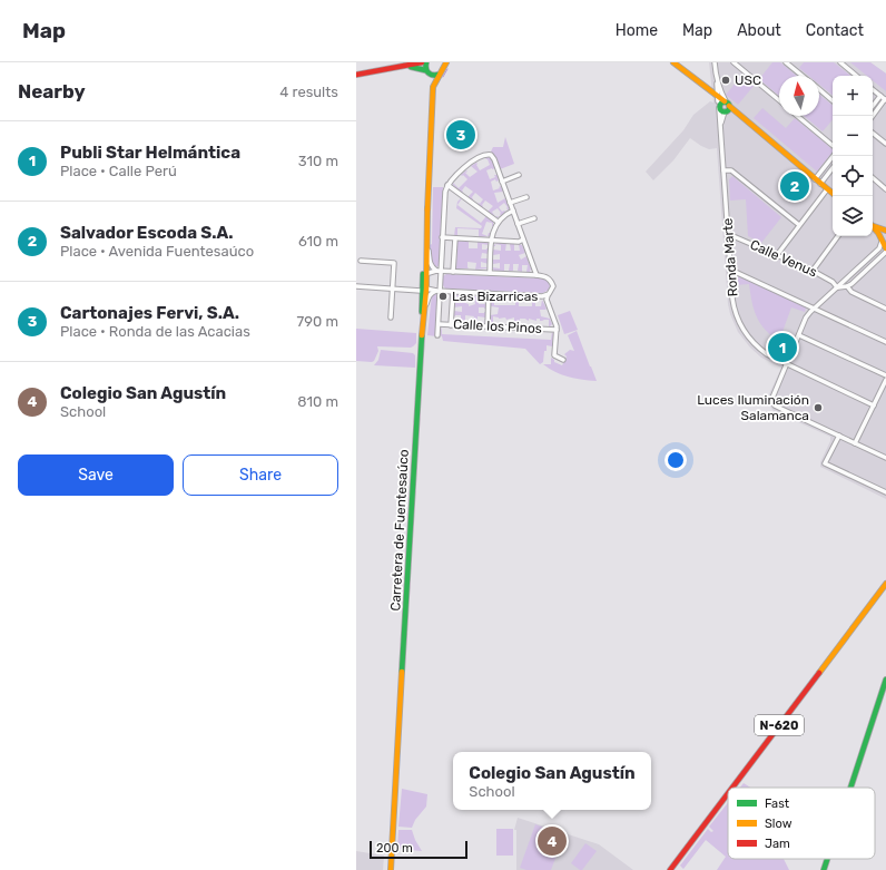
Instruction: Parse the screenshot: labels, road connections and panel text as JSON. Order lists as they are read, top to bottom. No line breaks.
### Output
{"streets":{"main road":["Carretera de Fuentesaúco","N-620"],"street":["Ronda Marte","Calle Venus","Calle los Pinos"]},"crossings":[["Ronda Marte","Calle Venus"]],"places":["USC","Las Bizarricas","Luces Iluminación Salamanca"],"legend":["Fast","Slow","Jam"],"scale_bar":"200 m","north":"top","page":{"header":"Map","nav":["Home","Map","About","Contact"],"heading":["Nearby","4 results"],"map_buttons":["+","−"],"pins":["3","2","1","4"],"list":[{"mark":"1","name":"Publi Star Helmántica","note":"Place · Calle Perú","value":"310 m"},{"mark":"2","name":"Salvador Escoda S.A.","note":"Place · Avenida Fuentesaúco","value":"610 m"},{"mark":"3","name":"Cartonajes Fervi, S.A.","note":"Place · Ronda de las Acacias","value":"790 m"},{"mark":"4","name":"Colegio San Agustín","note":"School","value":"810 m"}],"buttons":["Save","Share"],"popup":["Colegio San Agustín","School"],"scale":"200 m"}}
